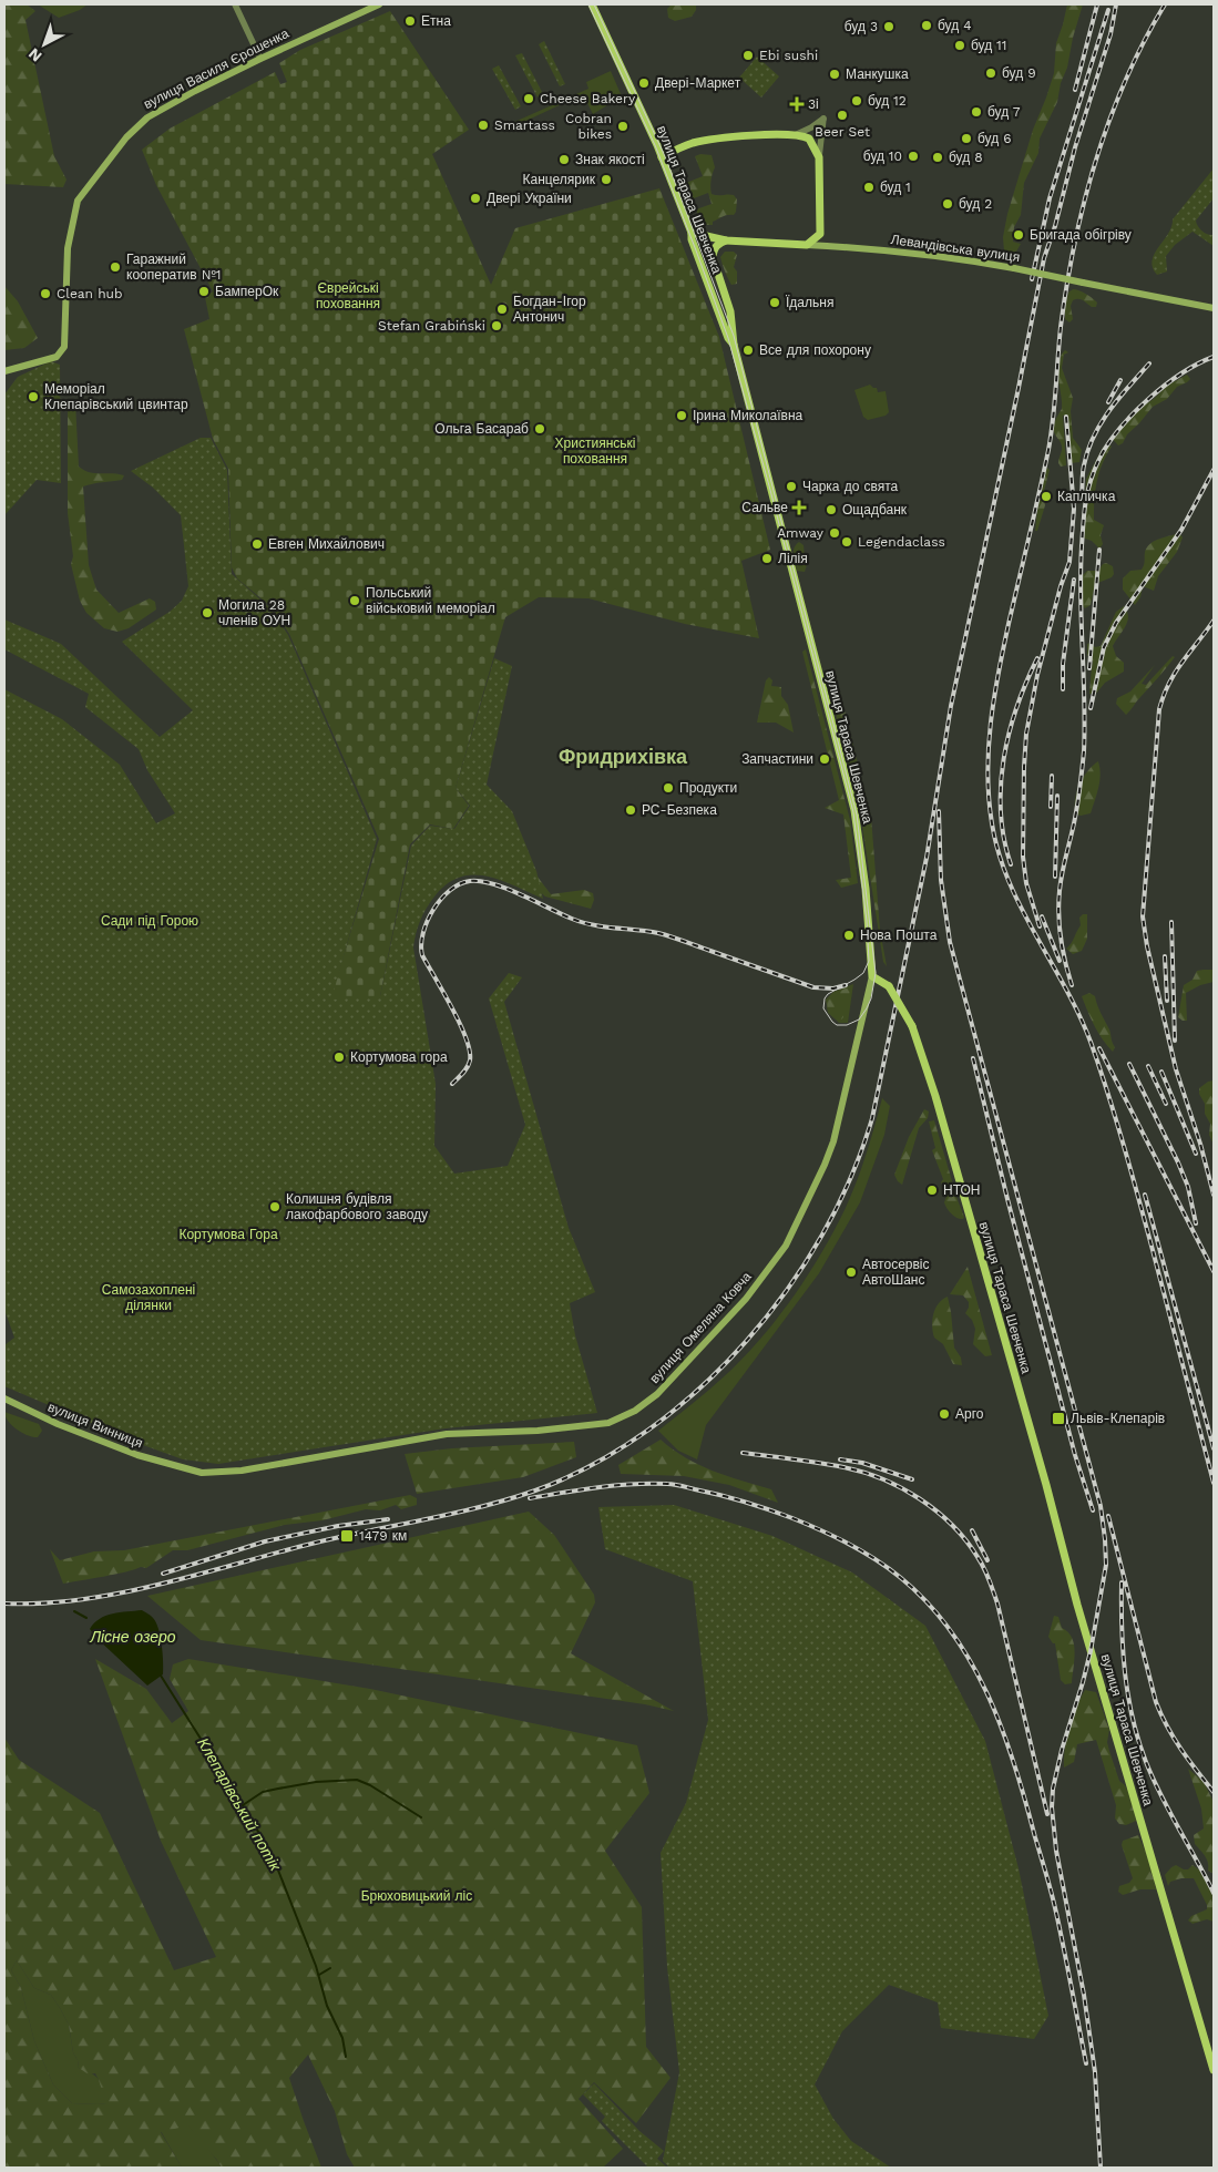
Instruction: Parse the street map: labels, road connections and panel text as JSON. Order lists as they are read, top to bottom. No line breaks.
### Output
{"streets":{"main road":["вулиця Василя Єрошенка","вулиця Тараса Шевченка","Левандівська вулиця","вулиця Омеляна Ковча","вулиця Винниця"]},"crossings":[["вулиця Тараса Шевченка","Левандівська вулиця"],["вулиця Тараса Шевченка","вулиця Омеляна Ковча"],["вулиця Омеляна Ковча","вулиця Винниця"]],"districts":["Фридрихівка"],"water":["Лісне озеро","Клепарівський потік"],"parks":["Єврейські поховання","Християнські поховання","Сади під Горою","Кортумова Гора","Самозахоплені ділянки","Брюховицький ліс"],"places":{"other":["Етна","буд 4","буд 3","буд 11","Ebi sushi","буд 9","Манкушка","Двері-Маркет","Cheese Bakery","буд 12","буд 7","Beer Set","Smartass","Cobran bikes","буд 6","буд 10","буд 8","Знак якості","Канцелярик","буд 1","Двері України","буд 2","Бригада обігріву","Гаражний кооператив №1","БамперОк","Clean hub","Їдальня","Богдан-Ігор Антонич","Stefan Grabiński","Все для похорону","Меморіал Клепарівський цвинтар","Ірина Миколаївна","Ольга Басараб","Чарка до свята","Капличка","Ощадбанк","Amway","Legendaclass","Евген Михайлович","Лілія","Польський військовий меморіал","Могила 28 членів ОУН","Запчастини","Продукти","РС-Безпека","Нова Пошта","Кортумова гора","НТОН","Колишня будівля лакофарбового заводу","Автосервіс АвтоШанс","Арго"],"health":["3і","Сальве"],"transit":["Львів-Клепарів","1479 км"]},"north":"bottom left"}
